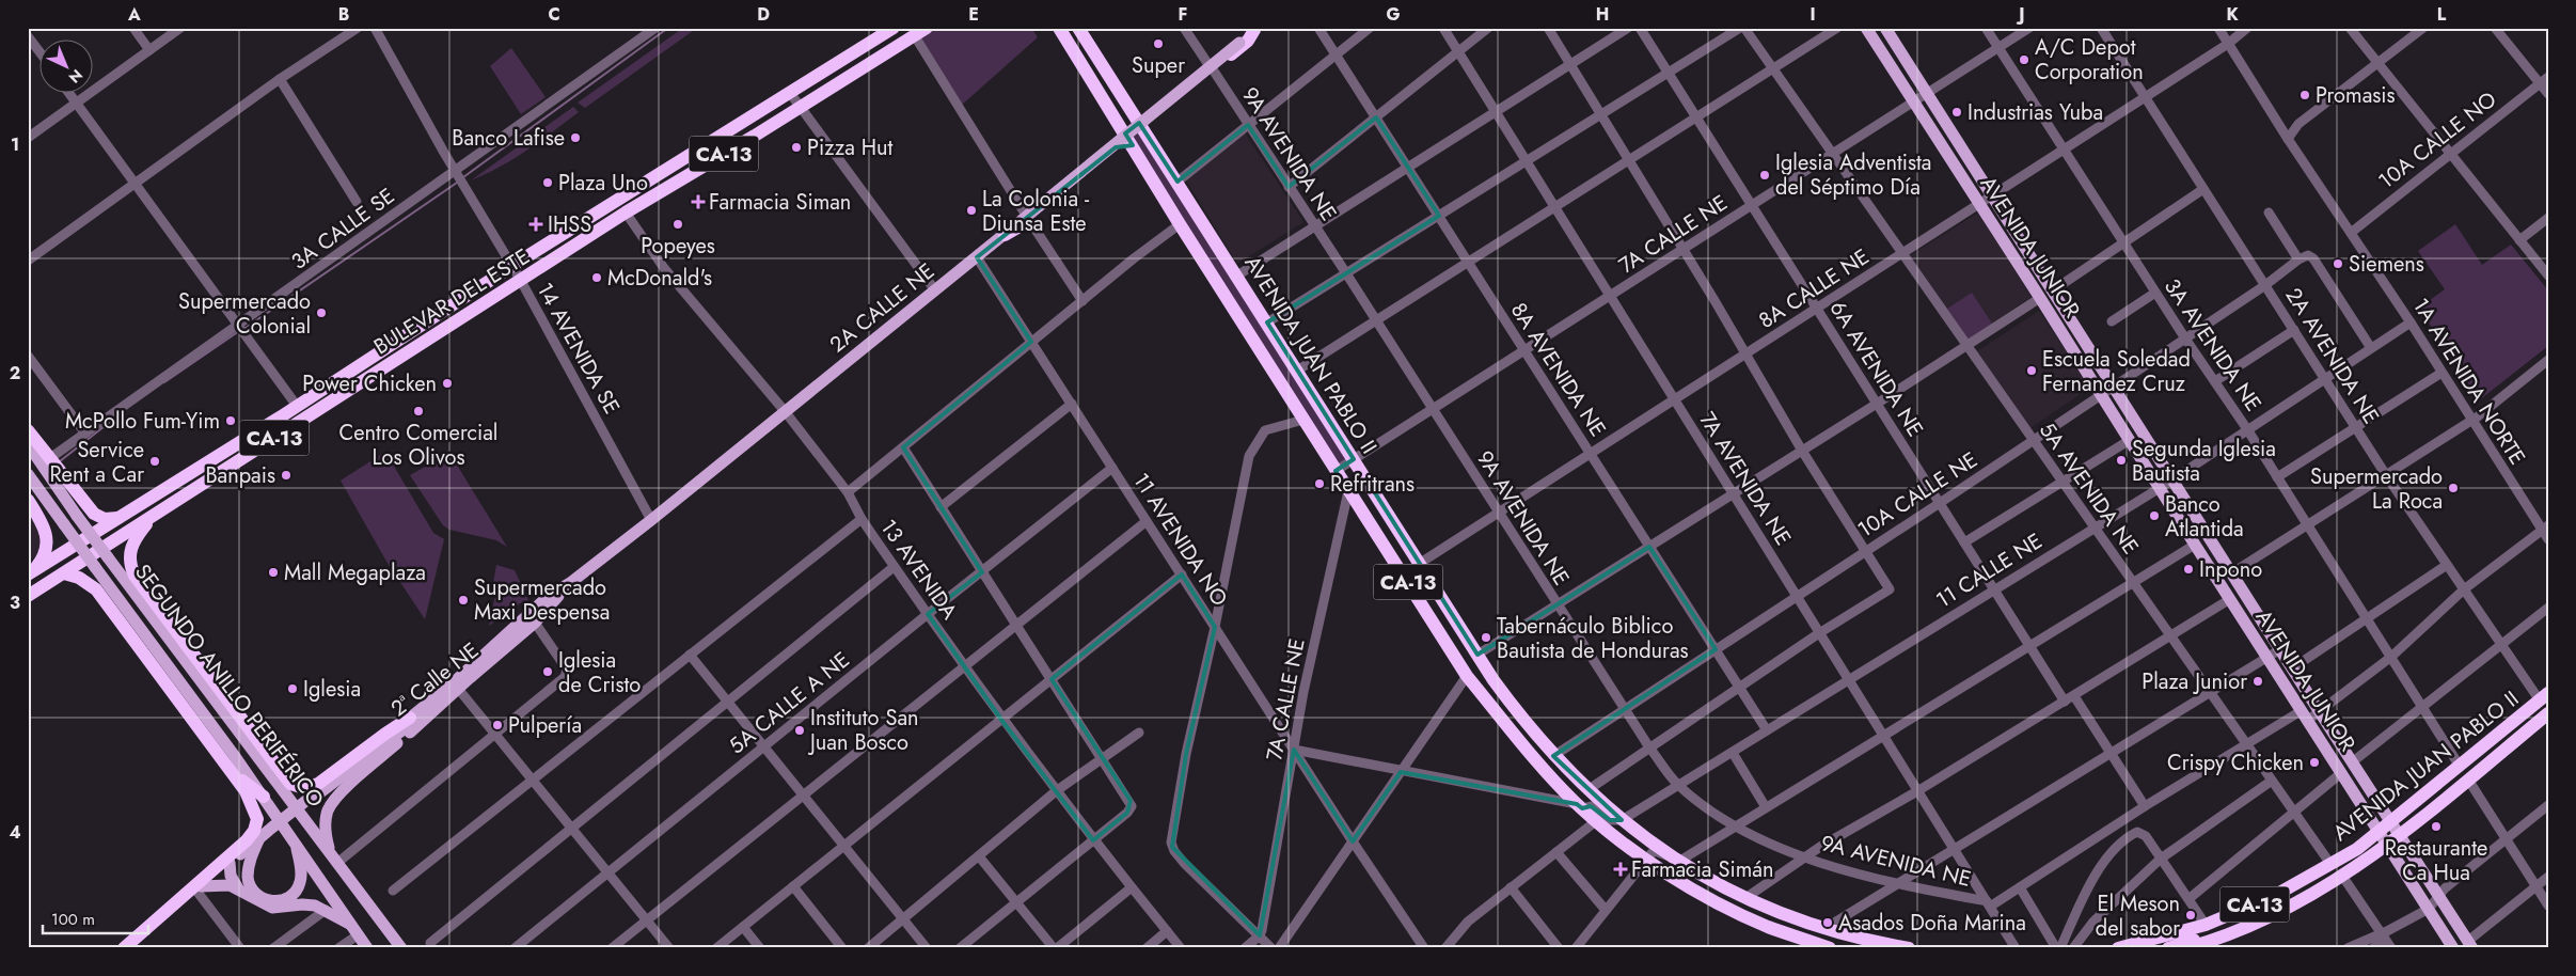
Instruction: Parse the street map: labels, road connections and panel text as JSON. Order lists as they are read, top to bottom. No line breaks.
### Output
{"streets":{"highway":["CA-13","BULEVAR DEL ESTE","AVENIDA JUAN PABLO II"],"main road":["AVENIDA JUNIOR","2A CALLE NE","2ª Calle NE","SEGUNDO ANILLO PERIFÉRICO"],"street":["10A CALLE NO","9A AVENIDA NE","3A CALLE SE","7A CALLE NE","8A CALLE NE","3A AVENIDA NE","14 AVENIDA SE","2A AVENIDA NE","6A AVENIDA NE","8A AVENIDA NE","1A AVENIDA NORTE","7A AVENIDA NE","5A AVENIDA NE","10A CALLE NE","11 AVENIDA NO","13 AVENIDA","11 CALLE NE","5A CALLE A NE"]},"crossings":[["10A CALLE NO","1A AVENIDA NORTE"],["9A AVENIDA NE","7A CALLE NE"],["9A AVENIDA NE","8A CALLE NE"],["9A AVENIDA NE","7A AVENIDA NE"],["9A AVENIDA NE","10A CALLE NE"],["9A AVENIDA NE","11 CALLE NE"],["3A CALLE SE","14 AVENIDA SE"],["7A CALLE NE","AVENIDA JUNIOR"],["7A CALLE NE","3A AVENIDA NE"],["7A CALLE NE","AVENIDA JUAN PABLO II"],["7A CALLE NE","6A AVENIDA NE"],["7A CALLE NE","8A AVENIDA NE"],["7A CALLE NE","7A AVENIDA NE"],["7A CALLE NE","5A AVENIDA NE"],["7A CALLE NE","11 AVENIDA NO"],["AVENIDA JUNIOR","8A CALLE NE"],["AVENIDA JUNIOR","AVENIDA JUAN PABLO II"],["AVENIDA JUNIOR","10A CALLE NE"],["AVENIDA JUNIOR","11 CALLE NE"],["8A CALLE NE","3A AVENIDA NE"],["8A CALLE NE","AVENIDA JUAN PABLO II"],["8A CALLE NE","2A AVENIDA NE"],["8A CALLE NE","6A AVENIDA NE"],["8A CALLE NE","8A AVENIDA NE"],["8A CALLE NE","1A AVENIDA NORTE"],["8A CALLE NE","7A AVENIDA NE"],["8A CALLE NE","5A AVENIDA NE"],["BULEVAR DEL ESTE","14 AVENIDA SE"],["BULEVAR DEL ESTE","13 AVENIDA"],["2A CALLE NE","14 AVENIDA SE"],["2A CALLE NE","11 AVENIDA NO"],["2A CALLE NE","13 AVENIDA"],["2A CALLE NE","2ª Calle NE"],["3A AVENIDA NE","AVENIDA JUAN PABLO II"],["3A AVENIDA NE","10A CALLE NE"],["3A AVENIDA NE","11 CALLE NE"],["AVENIDA JUAN PABLO II","2A AVENIDA NE"],["AVENIDA JUAN PABLO II","5A AVENIDA NE"],["AVENIDA JUAN PABLO II","10A CALLE NE"],["AVENIDA JUAN PABLO II","11 CALLE NE"],["2A AVENIDA NE","10A CALLE NE"],["2A AVENIDA NE","11 CALLE NE"],["6A AVENIDA NE","10A CALLE NE"],["6A AVENIDA NE","11 CALLE NE"],["8A AVENIDA NE","10A CALLE NE"],["8A AVENIDA NE","11 CALLE NE"],["1A AVENIDA NORTE","11 CALLE NE"],["7A AVENIDA NE","10A CALLE NE"],["7A AVENIDA NE","11 CALLE NE"],["5A AVENIDA NE","10A CALLE NE"],["5A AVENIDA NE","11 CALLE NE"],["11 AVENIDA NO","5A CALLE A NE"],["13 AVENIDA","5A CALLE A NE"]],"places":{"other":["Super","A/C Depot Corporation","Promasis","Industrias Yuba","Banco Lafise","Pizza Hut","Iglesia Adventista del Séptimo Día","Plaza Uno","La Colonia - Diunsa Este","Popeyes","Siemens","McDonald's","Supermercado Colonial","Escuela Soledad Fernandez Cruz","Power Chicken","Centro Comercial Los Olivos","McPollo Fum-Yim","Segunda Iglesia Bautista","Service Rent a Car","Banpais","Refritrans","Supermercado La Roca","Banco Atlantida","Inpono","Mall Megaplaza","Supermercado Maxi Despensa","Tabernáculo Biblico Bautista de Honduras","Iglesia de Cristo","Plaza Junior","Iglesia","Pulpería","Instituto San Juan Bosco","Crispy Chicken","Restaurante Ca Hua","El Meson del sabor","Asados Doña Marina"],"health":["Farmacia Siman","IHSS","Farmacia Simán"]},"scale_bar":"100 m","north":"bottom right","grid":{"columns":["A","B","C","D","E","F","G","H","I","J","K","L"],"rows":["1","2","3","4"]}}
